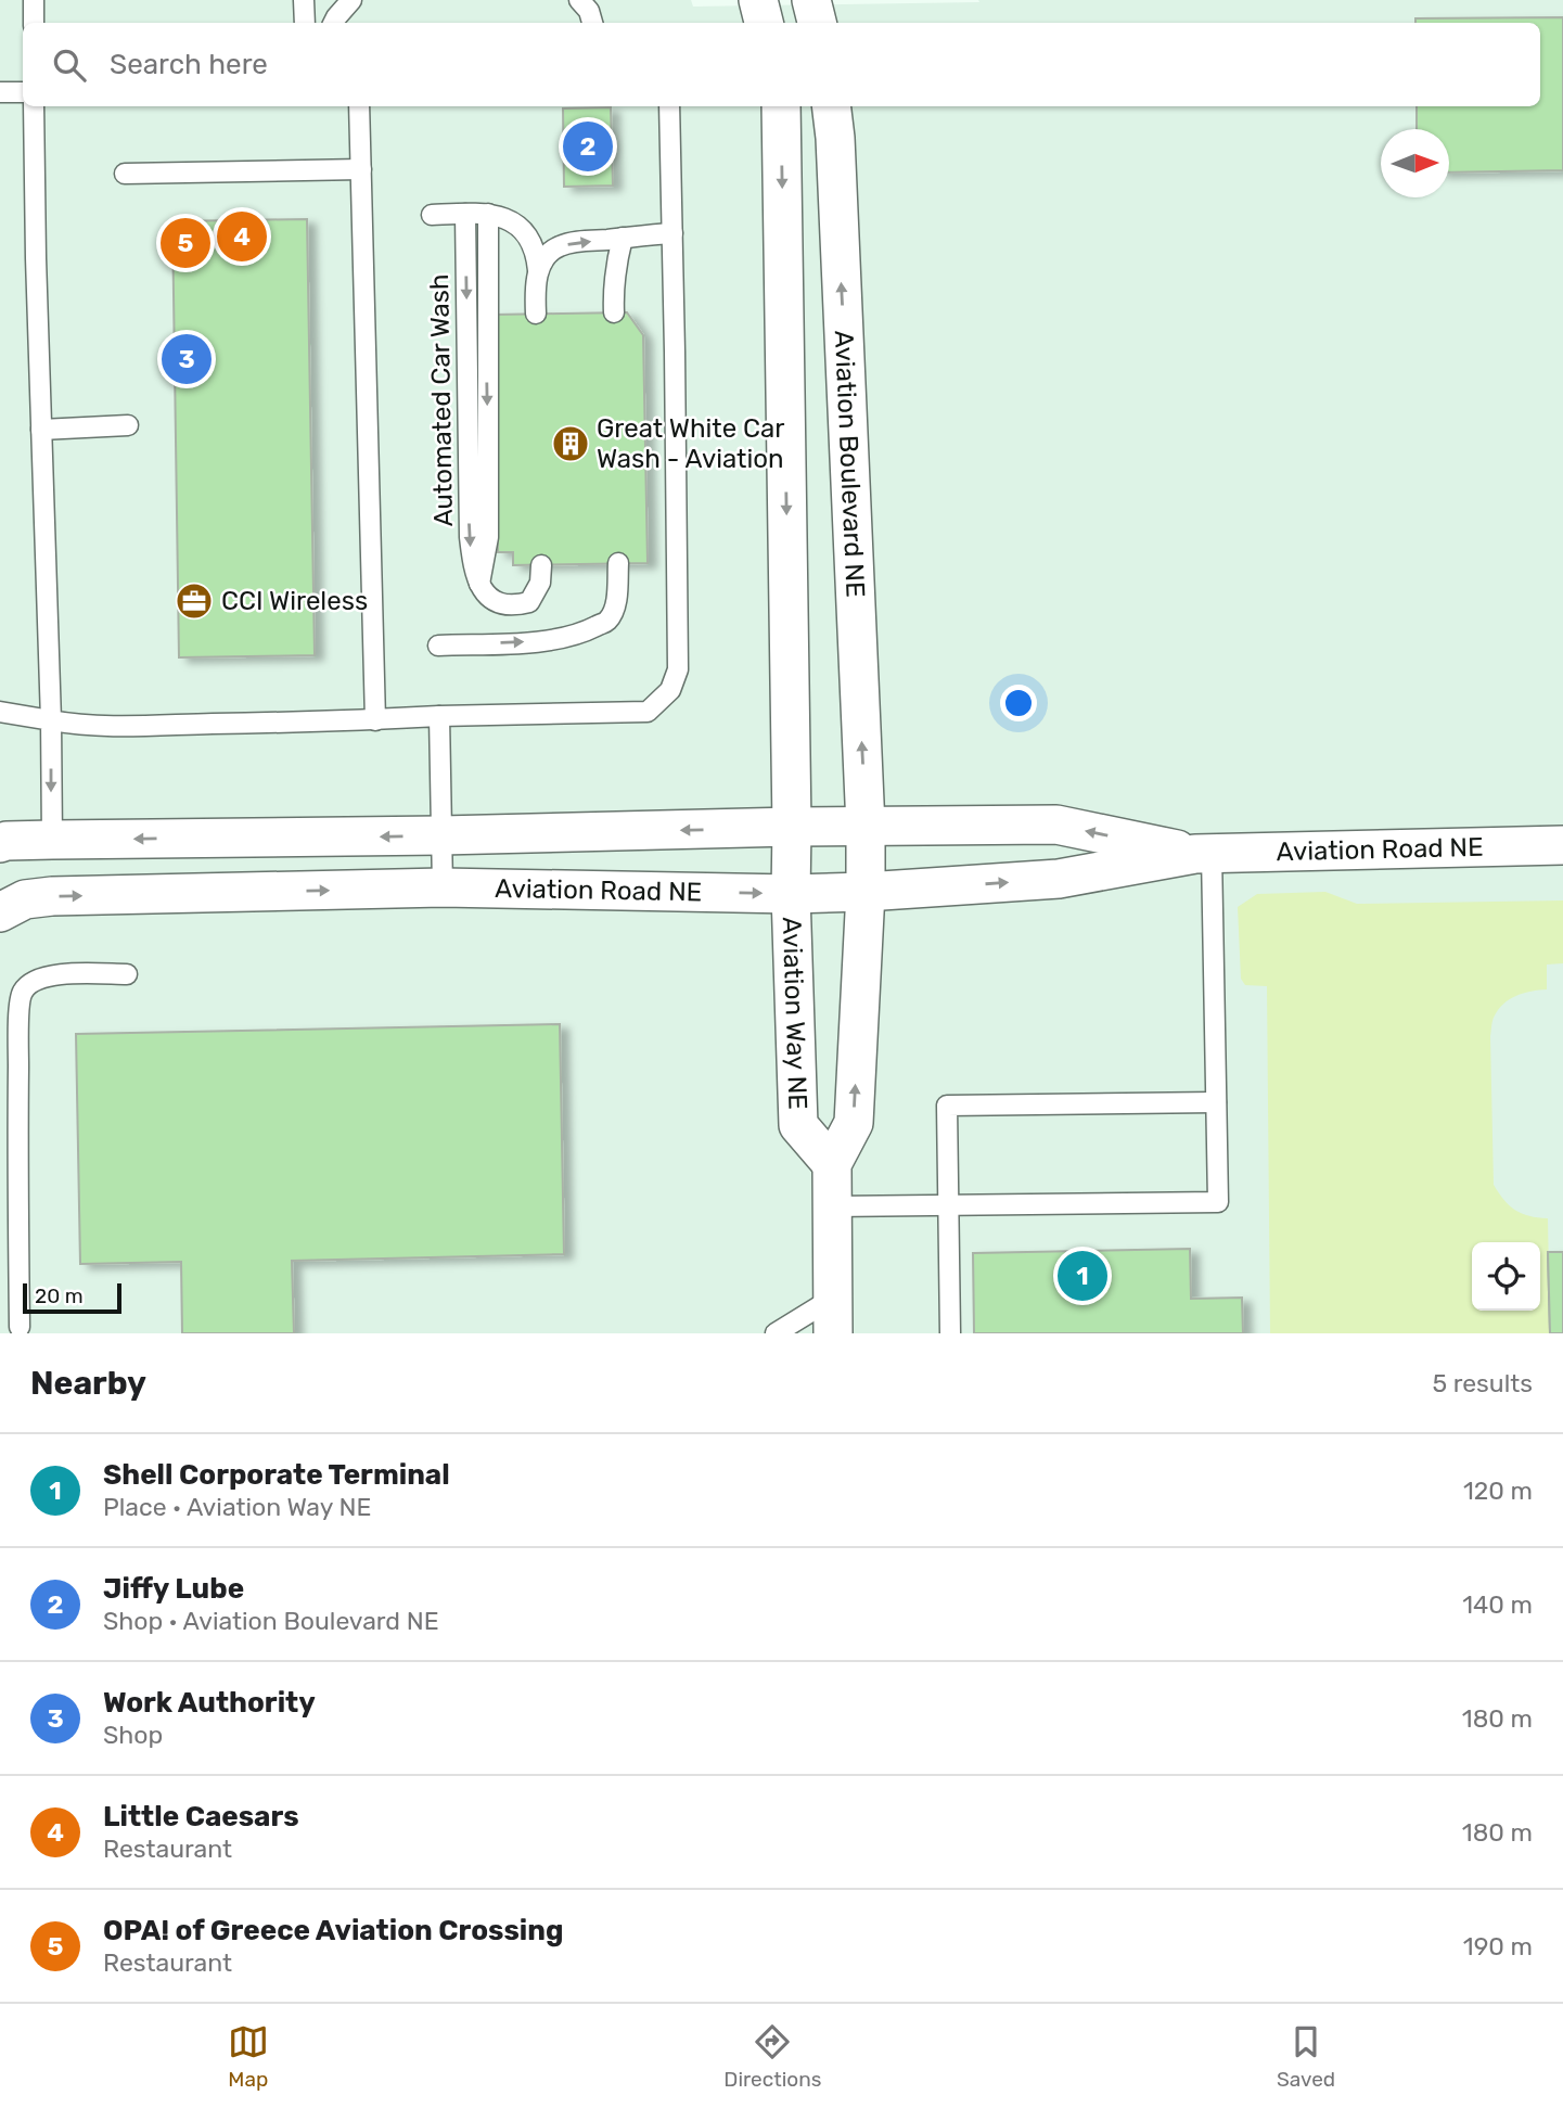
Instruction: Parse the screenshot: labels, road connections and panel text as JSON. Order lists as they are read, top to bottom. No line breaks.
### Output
{"streets":{"street":["Aviation Boulevard NE","Aviation Road NE","Aviation Way NE"],"lane":["Automated Car Wash"]},"crossings":[["Aviation Boulevard NE","Aviation Road NE"],["Aviation Road NE","Aviation Way NE"]],"places":{"building":["Great White Car Wash - Aviation"],"office":["CCI Wireless"]},"scale_bar":"20 m","north":"right","page":{"search":"Search here","pins":["2","4","5","3","1"],"scale":"20 m","heading":["Nearby","5 results"],"list":[{"mark":"1","name":"Shell Corporate Terminal","note":"Place · Aviation Way NE","value":"120 m"},{"mark":"2","name":"Jiffy Lube","note":"Shop · Aviation Boulevard NE","value":"140 m"},{"mark":"3","name":"Work Authority","note":"Shop","value":"180 m"},{"mark":"4","name":"Little Caesars","note":"Restaurant","value":"180 m"},{"mark":"5","name":"OPA! of Greece Aviation Crossing","note":"Restaurant","value":"190 m"}],"nav":["Map","Directions","Saved"]}}
